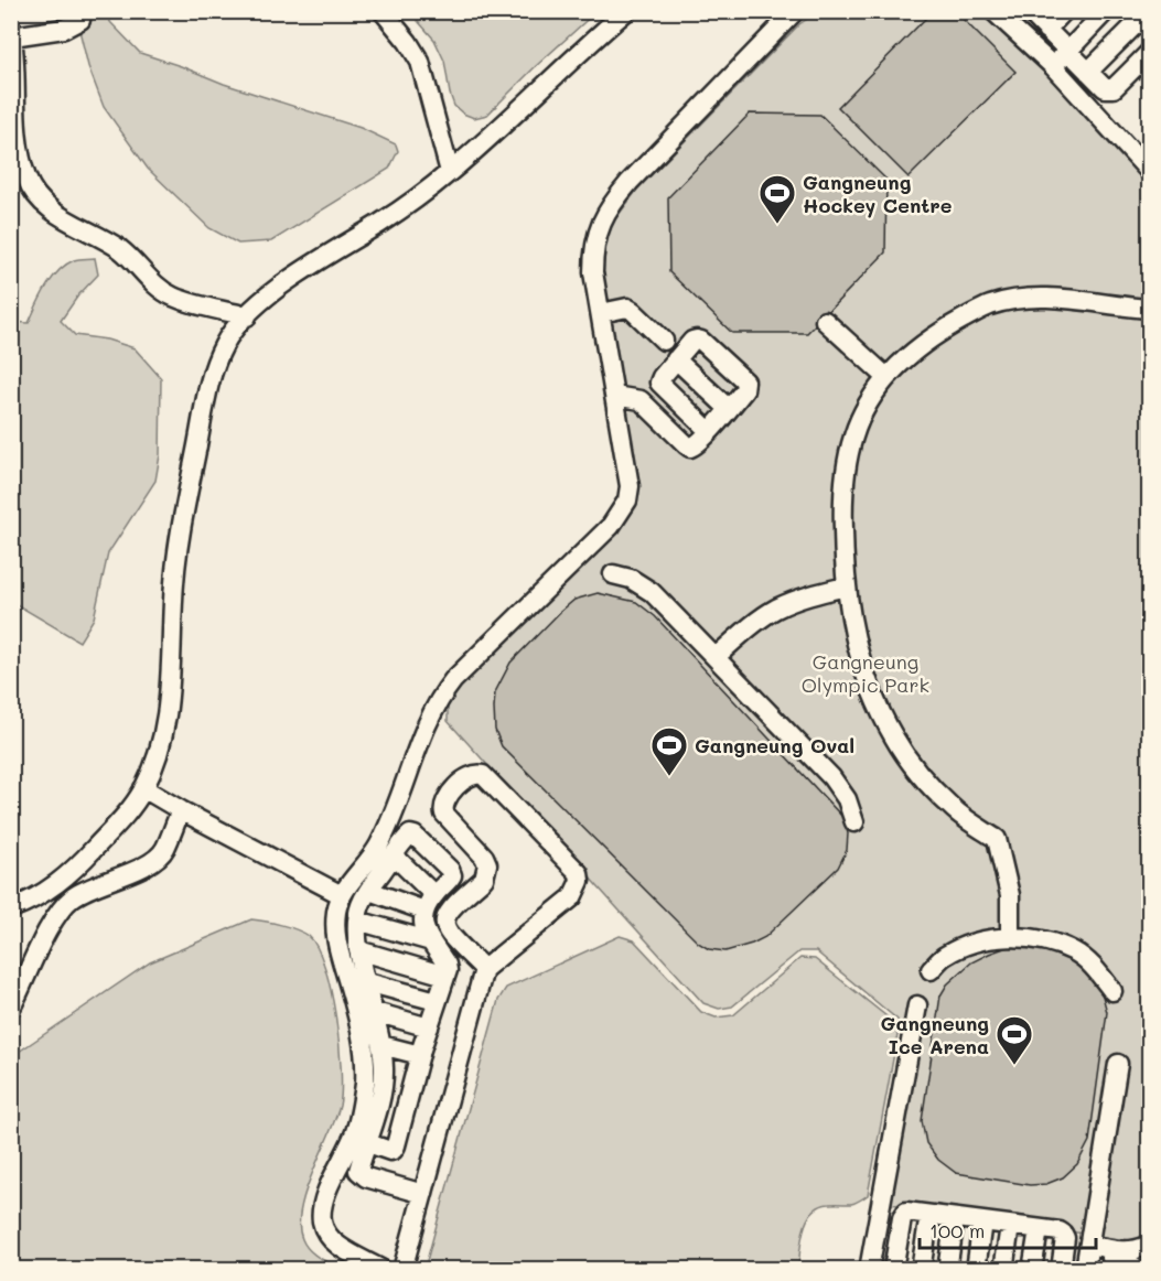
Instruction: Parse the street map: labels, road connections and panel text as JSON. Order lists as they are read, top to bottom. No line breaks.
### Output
{"parks":["Gangneung Olympic Park"],"places":{"sports":["Gangneung Hockey Centre","Gangneung Oval","Gangneung Ice Arena"]},"scale_bar":"100 m"}
